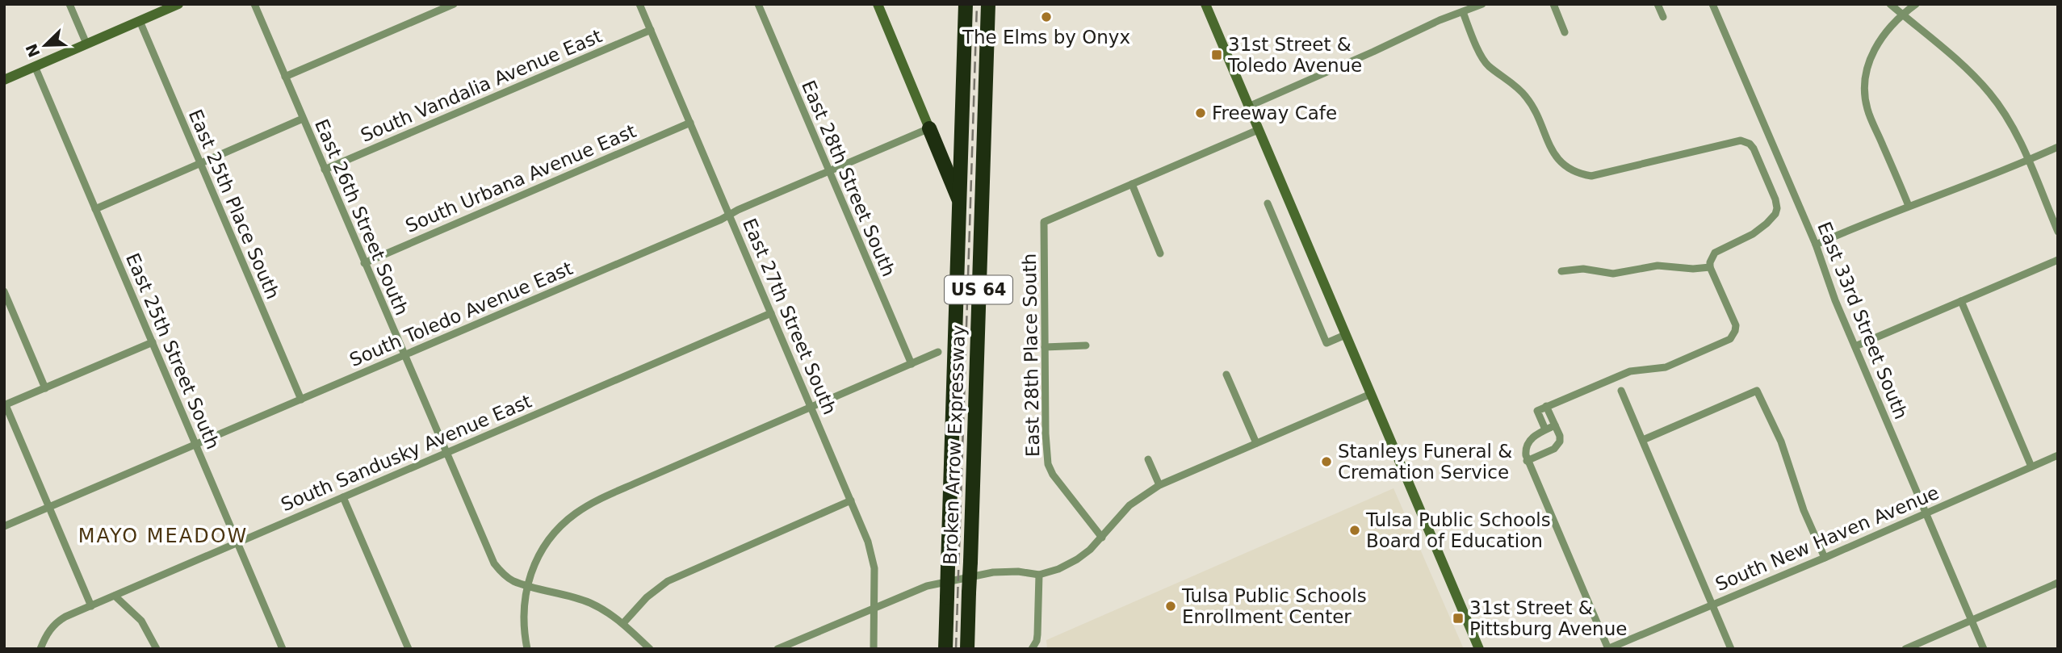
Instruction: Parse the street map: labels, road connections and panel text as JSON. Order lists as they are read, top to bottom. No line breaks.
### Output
{"streets":{"highway":["US 64","Broken Arrow Expressway"],"street":["South Vandalia Avenue East","South Urbana Avenue East","East 28th Street South","East 25th Place South","East 26th Street South","South Toledo Avenue East","East 27th Street South","East 33rd Street South","East 25th Street South","East 28th Place South","South Sandusky Avenue East","South New Haven Avenue"]},"crossings":[["South Vandalia Avenue East","East 26th Street South"],["South Vandalia Avenue East","East 27th Street South"],["South Urbana Avenue East","East 26th Street South"],["South Urbana Avenue East","East 27th Street South"],["East 28th Street South","South Toledo Avenue East"],["East 25th Place South","South Toledo Avenue East"],["East 26th Street South","South Toledo Avenue East"],["East 26th Street South","South Sandusky Avenue East"],["South Toledo Avenue East","East 27th Street South"],["South Toledo Avenue East","East 25th Street South"],["East 27th Street South","South Sandusky Avenue East"],["East 33rd Street South","South New Haven Avenue"],["East 25th Street South","South Sandusky Avenue East"]],"districts":["MAYO MEADOW"],"places":{"other":["The Elms by Onyx","Freeway Cafe","Stanleys Funeral & Cremation Service","Tulsa Public Schools Board of Education","Tulsa Public Schools Enrollment Center"],"transit":["31st Street & Toledo Avenue","31st Street & Pittsburg Avenue"]},"north":"bottom left"}
